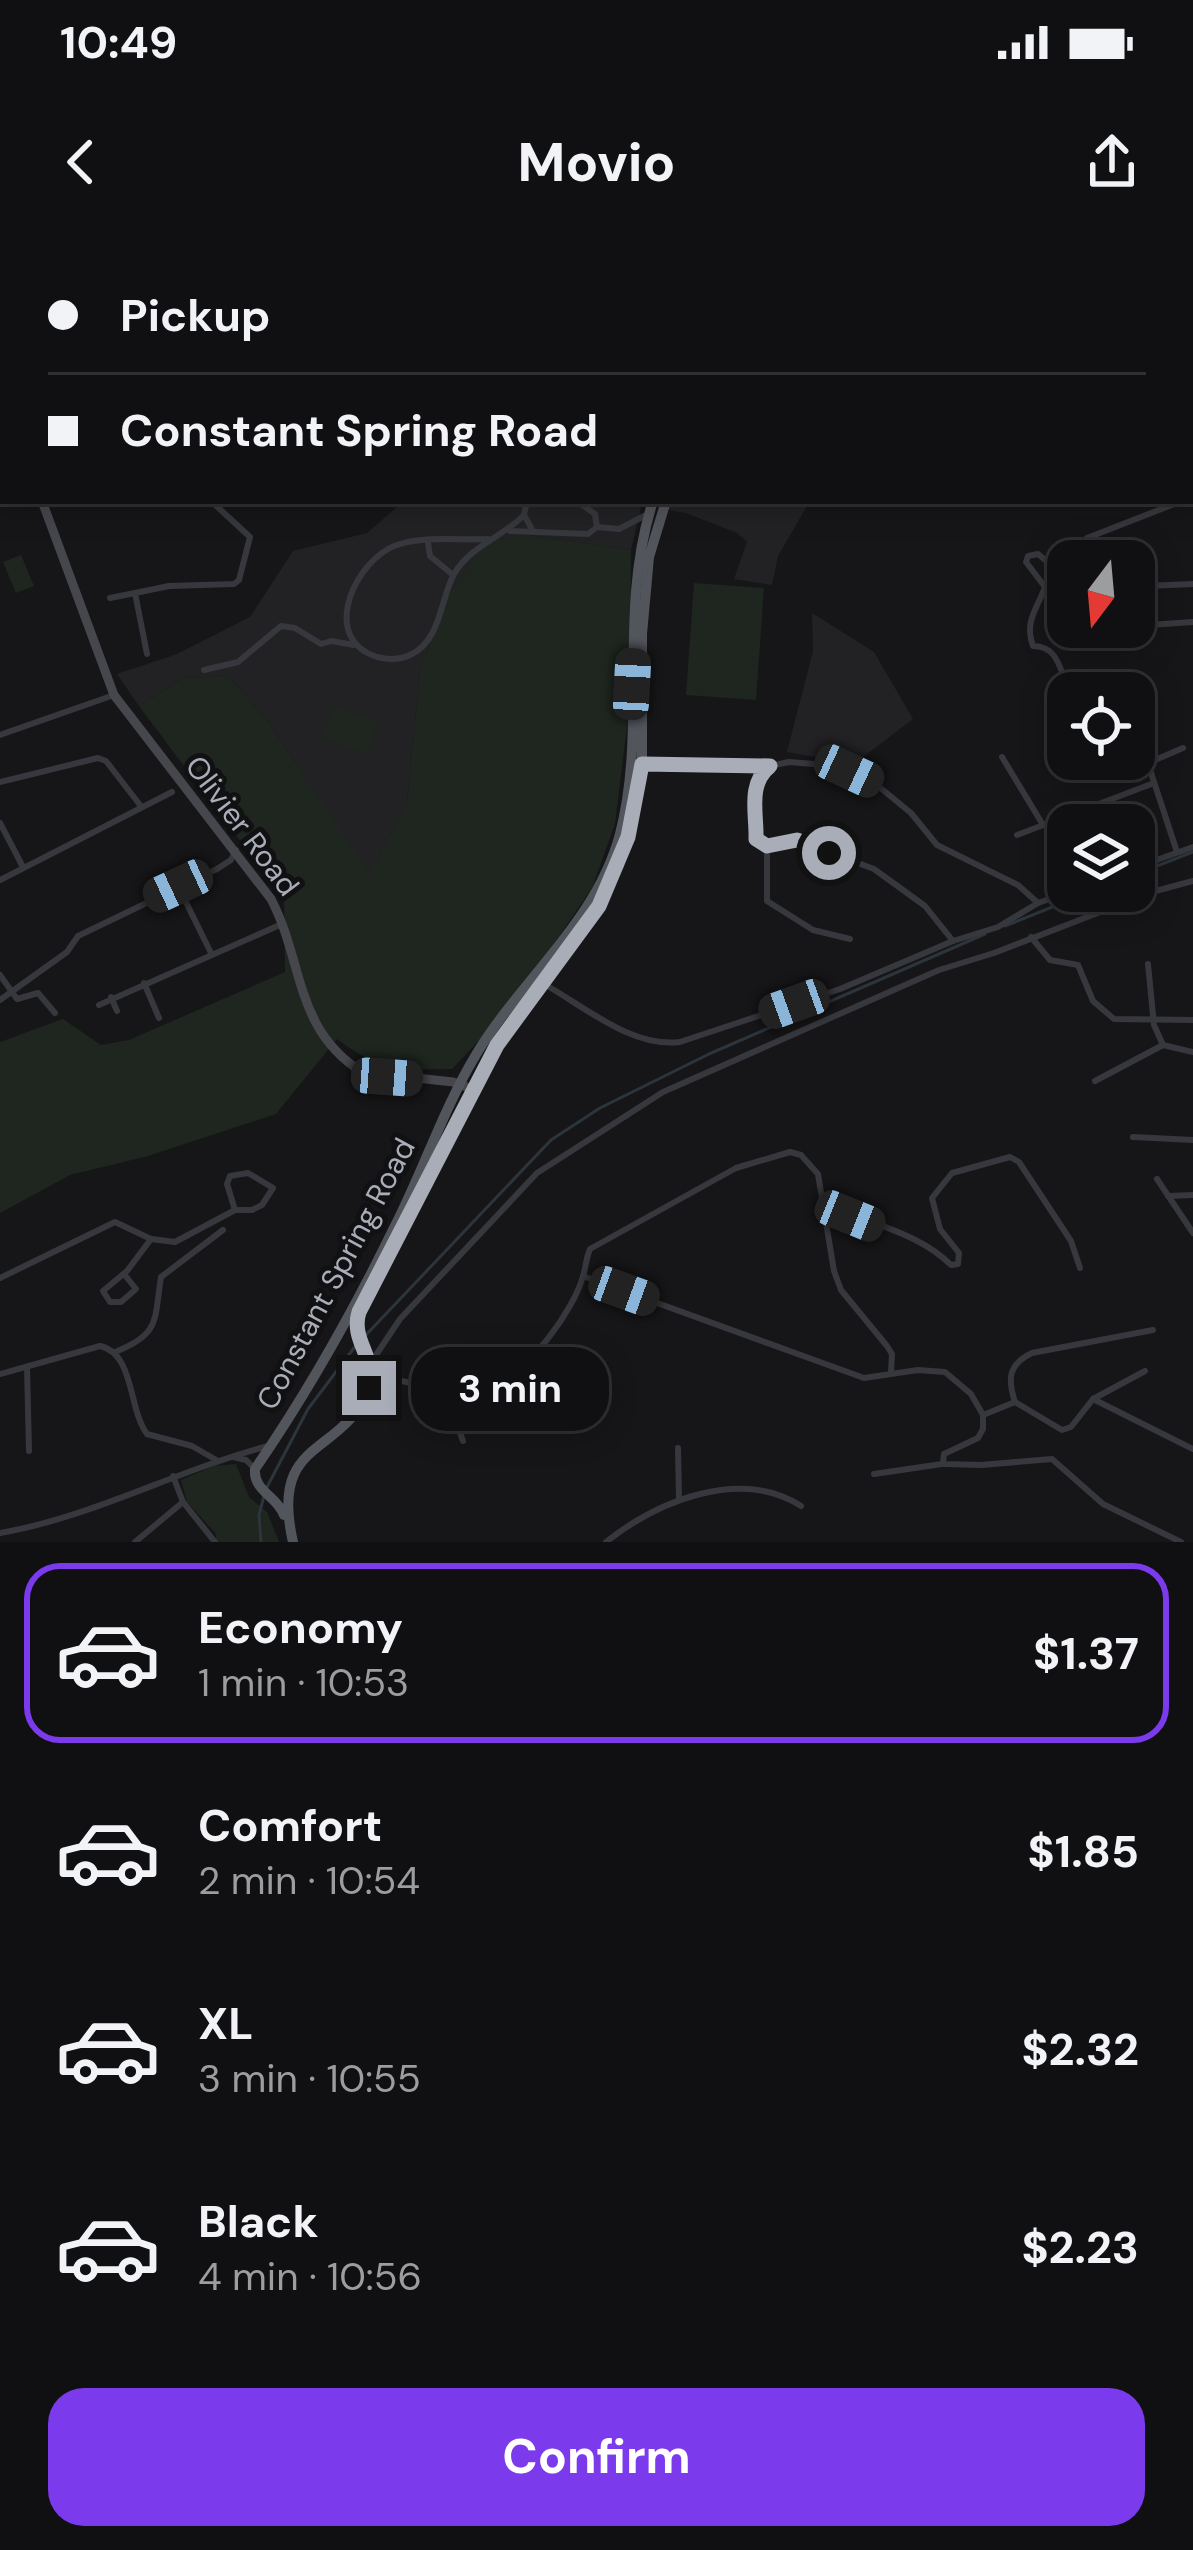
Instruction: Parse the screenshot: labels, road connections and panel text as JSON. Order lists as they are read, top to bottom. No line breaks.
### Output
{"streets":{"main road":["Olivier Road","Constant Spring Road"]},"crossings":[["Olivier Road","Constant Spring Road"]],"north":"bottom","page":{"status":"10:49","header":"Movio","banner":["Pickup","Constant Spring Road"],"bubble":"3 min","list":[{"name":"Economy","note":"1 min · 10:53","value":"$1.37"},{"name":"Comfort","note":"2 min · 10:54","value":"$1.85"},{"name":"XL","note":"3 min · 10:55","value":"$2.32"},{"name":"Black","note":"4 min · 10:56","value":"$2.23"}],"buttons":"Confirm"}}
